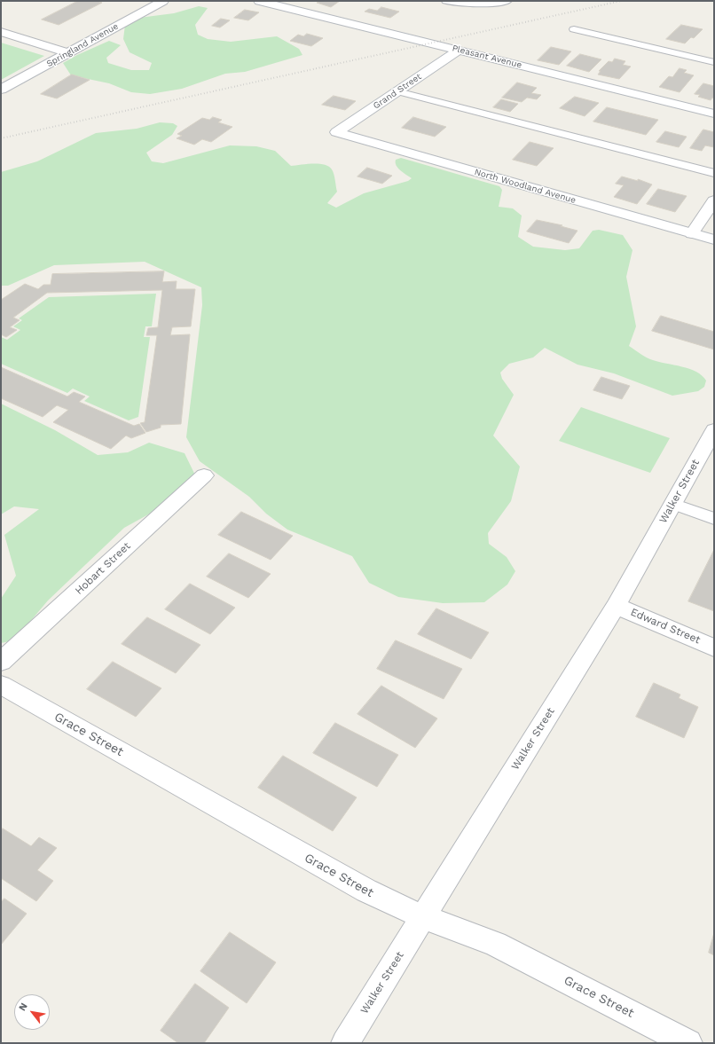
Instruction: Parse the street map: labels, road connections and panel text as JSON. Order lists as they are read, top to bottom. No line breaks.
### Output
{"streets":{"street":["Springland Avenue","Pleasant Avenue","Grand Street","North Woodland Avenue","Walker Street","Hobart Street","Edward Street","Grace Street"]},"crossings":[["Pleasant Avenue","Grand Street"],["Grand Street","North Woodland Avenue"],["Walker Street","Edward Street"],["Walker Street","Grace Street"]],"north":"top left"}
